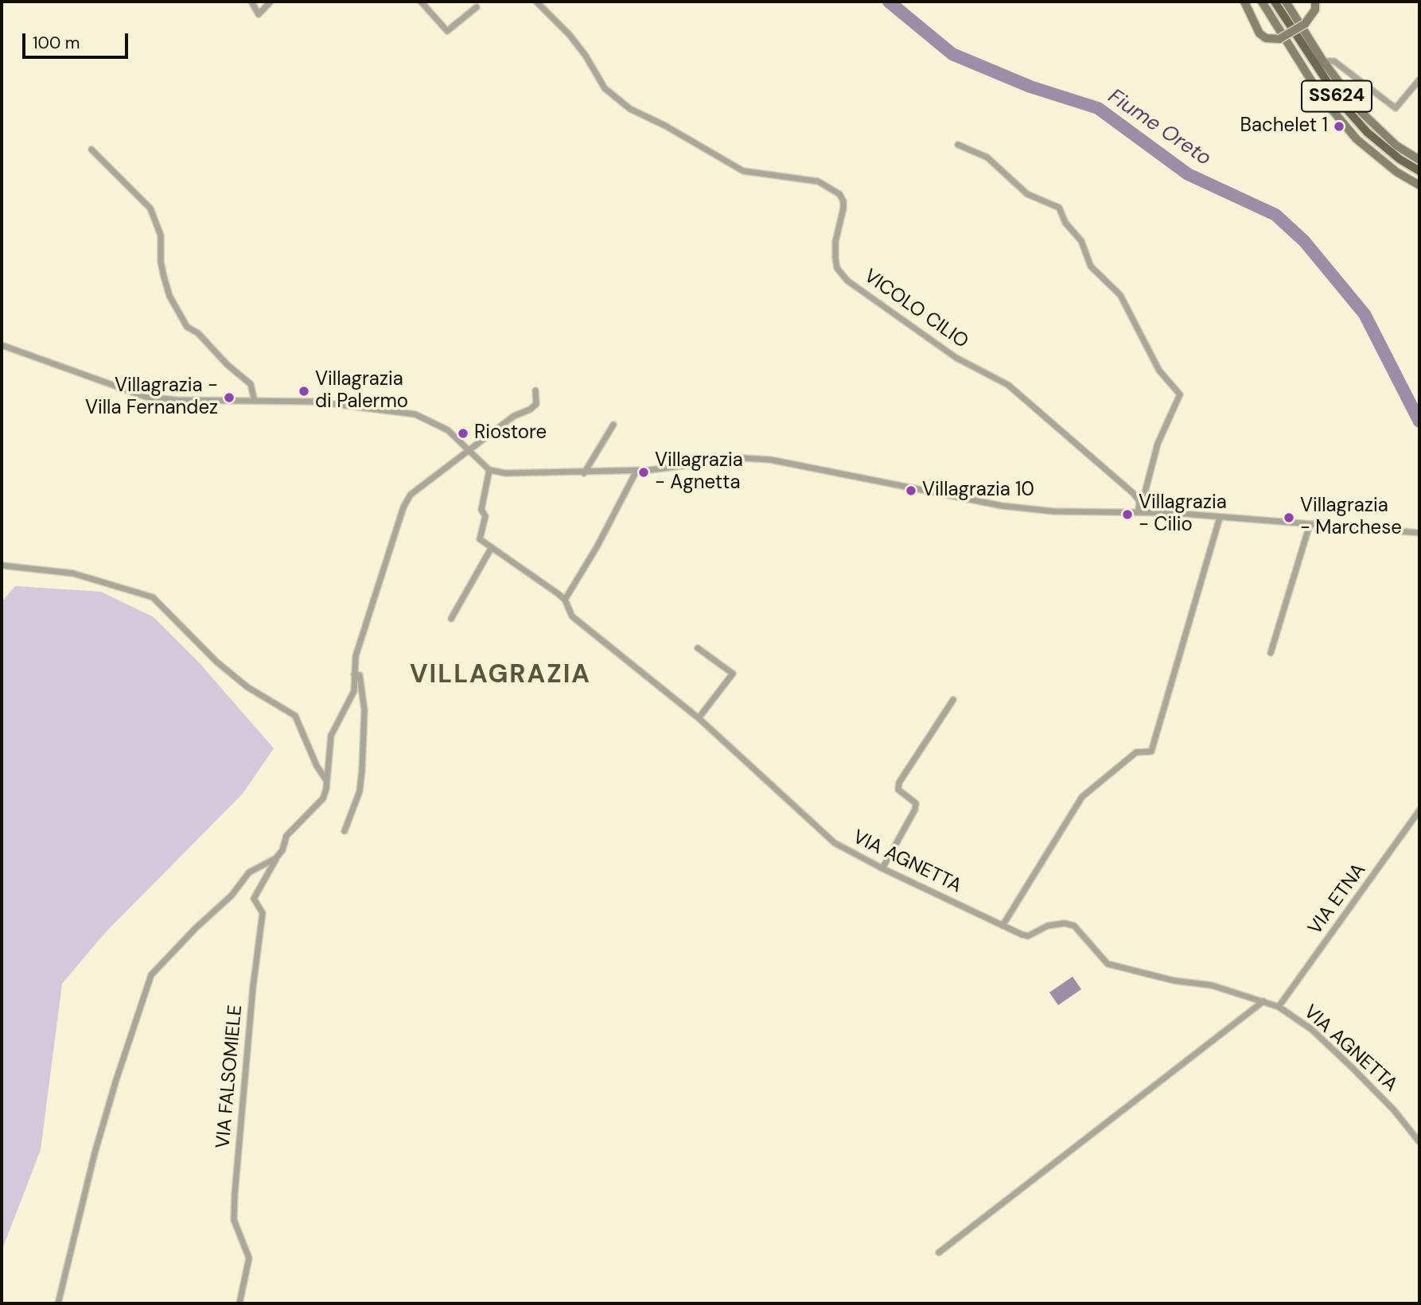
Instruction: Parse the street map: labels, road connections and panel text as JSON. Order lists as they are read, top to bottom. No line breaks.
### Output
{"streets":{"main road":["SS624"],"street":["VICOLO CILIO","VIA AGNETTA","VIA ETNA","VIA FALSOMIELE"]},"crossings":[["VIA AGNETTA","VIA ETNA"]],"districts":["VILLAGRAZIA"],"water":["Fiume Oreto"],"places":["Bachelet 1","Villagrazia di Palermo","Villagrazia - Villa Fernandez","Riostore","Villagrazia - Agnetta","Villagrazia 10","Villagrazia - Cilio","Villagrazia - Marchese"],"scale_bar":"100 m"}
